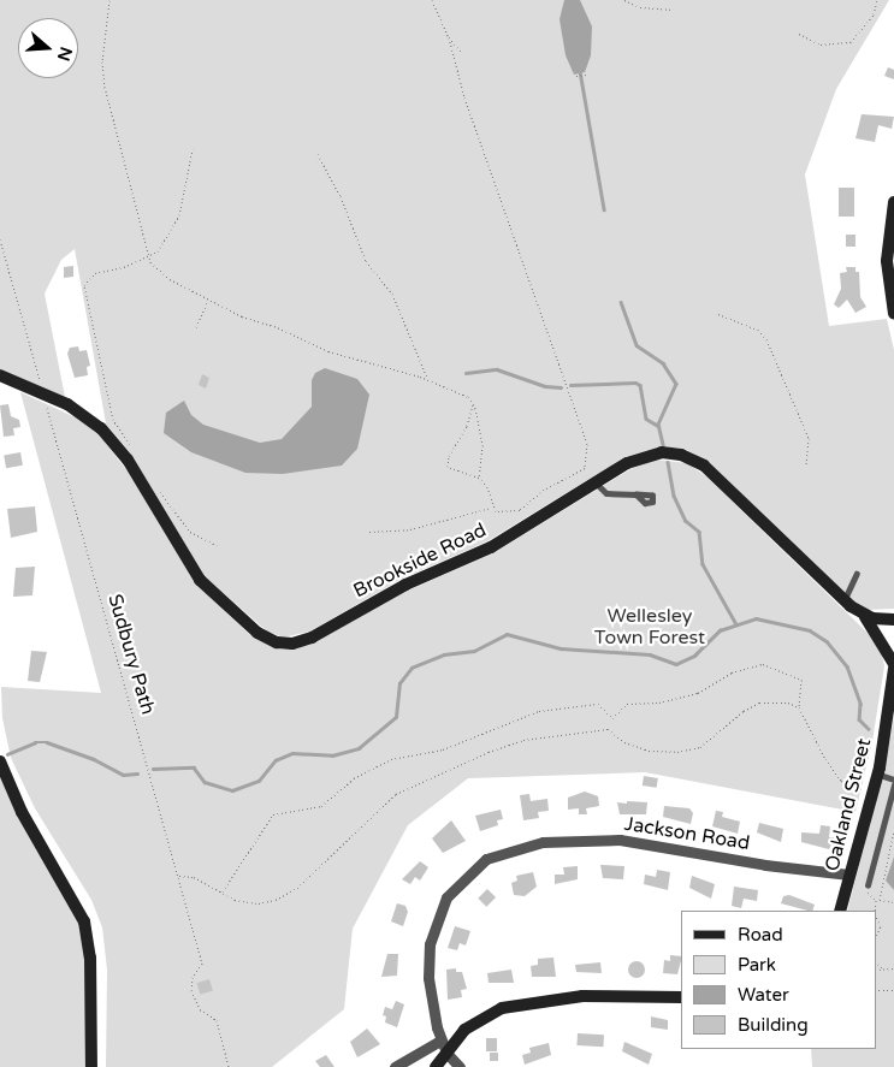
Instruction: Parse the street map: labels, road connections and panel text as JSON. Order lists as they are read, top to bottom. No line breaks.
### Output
{"streets":{"street":["Brookside Road","Oakland Street","Jackson Road"],"path":["Sudbury Path"]},"crossings":[["Brookside Road","Sudbury Path"],["Oakland Street","Jackson Road"]],"parks":["Wellesley Town Forest"],"legend":["Road","Park","Water","Building"],"north":"right"}
